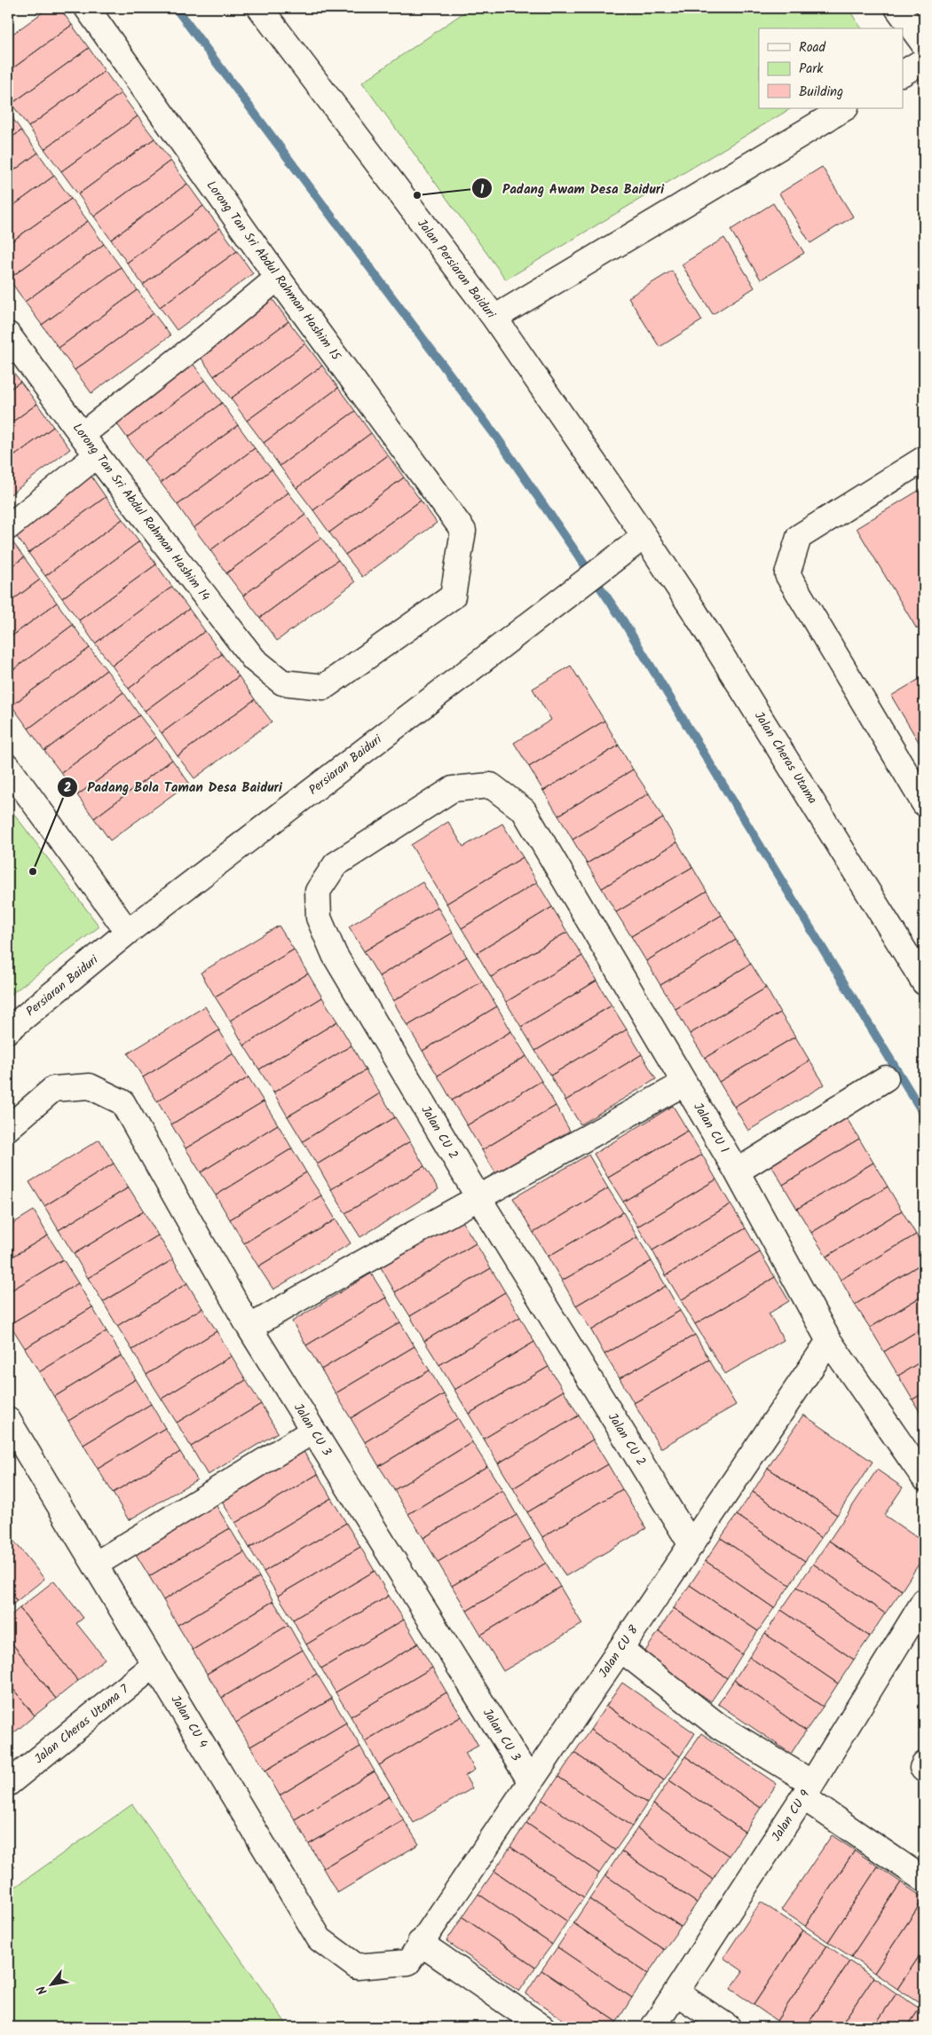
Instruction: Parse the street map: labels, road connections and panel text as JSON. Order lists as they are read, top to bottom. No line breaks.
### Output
{"streets":{"street":["Jalan Persiaran Baiduri","Lorong Tan Sri Abdul Rahman Hashim 15","Lorong Tan Sri Abdul Rahman Hashim 14","Jalan Cheras Utama","Persiaran Baiduri","Jalan CU 1","Jalan CU 2","Jalan CU 3","Jalan CU 8","Jalan CU 4","Jalan Cheras Utama 7","Jalan CU 9"]},"crossings":[["Jalan Persiaran Baiduri","Jalan Cheras Utama"],["Jalan Persiaran Baiduri","Persiaran Baiduri"],["Lorong Tan Sri Abdul Rahman Hashim 15","Lorong Tan Sri Abdul Rahman Hashim 14"],["Jalan Cheras Utama","Persiaran Baiduri"],["Jalan CU 1","Jalan CU 2"],["Jalan CU 1","Jalan CU 8"],["Jalan CU 2","Jalan CU 8"],["Jalan CU 3","Jalan CU 8"],["Jalan CU 8","Jalan CU 4"],["Jalan CU 4","Jalan Cheras Utama 7"]],"places":["Padang Awam Desa Baiduri","Padang Bola Taman Desa Baiduri"],"legend":["Road","Park","Building"],"north":"bottom left"}
